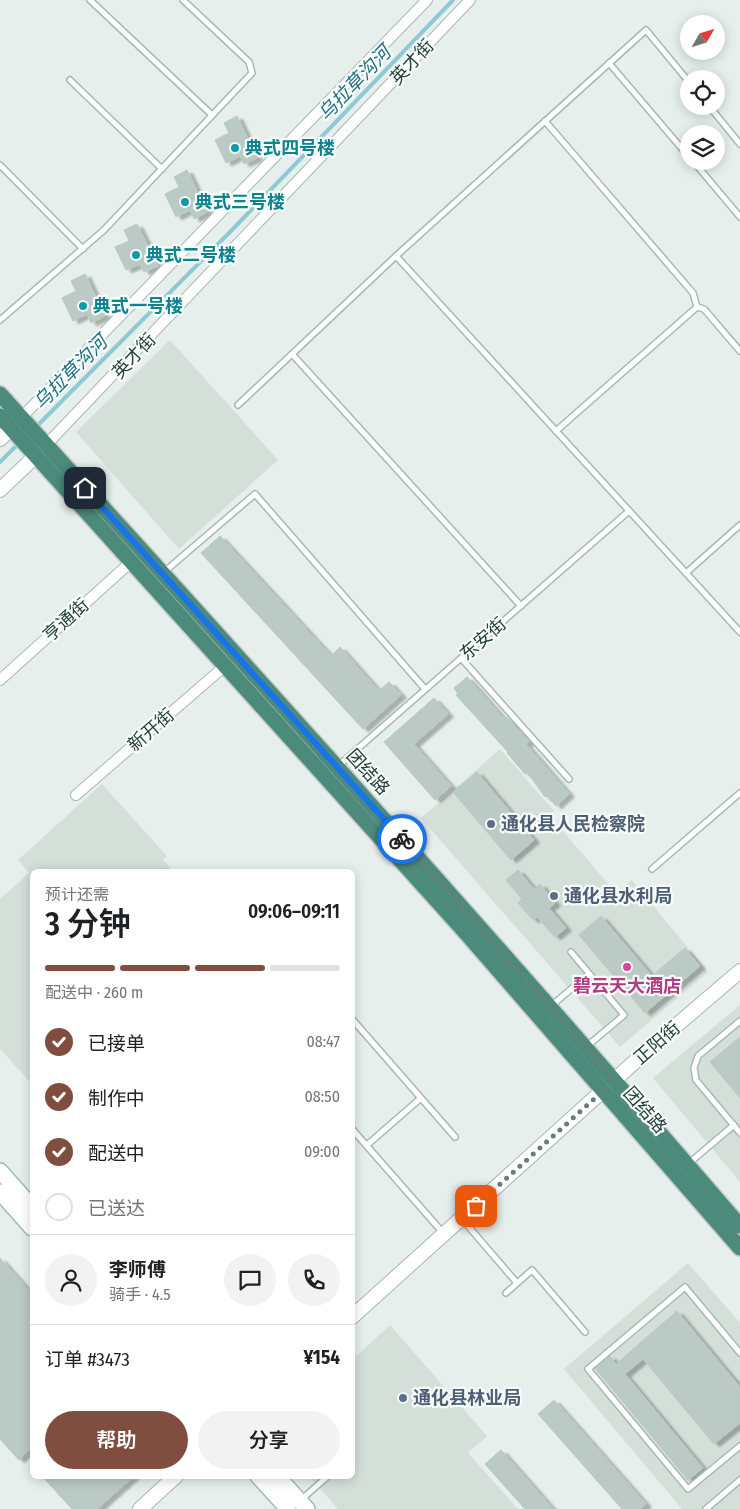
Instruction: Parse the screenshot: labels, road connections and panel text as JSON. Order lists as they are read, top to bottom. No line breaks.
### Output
{"streets":{"highway":["团结路"],"street":["英才街","亨通街","新开街","正阳街"],"lane":["东安街"]},"crossings":[["英才街","团结路"],["亨通街","团结路"],["东安街","团结路"],["新开街","团结路"],["团结路","正阳街"]],"water":["乌拉草沟河"],"places":["典式四号楼","典式三号楼","典式二号楼","典式一号楼","通化县人民检察院","通化县水利局","碧云天大酒店","通化县林业局"],"north":"top right","page":{"heading":["3 分钟","预计还需","09:06–09:11"],"panel":["李师傅","骑手 · 4.5","订单 #3473","¥154"],"bar":"配送中 · 260 m","list":[["已接单","08:47"],["制作中","08:50"],["配送中","09:00"],"已送达"],"buttons":["帮助","分享"]}}
